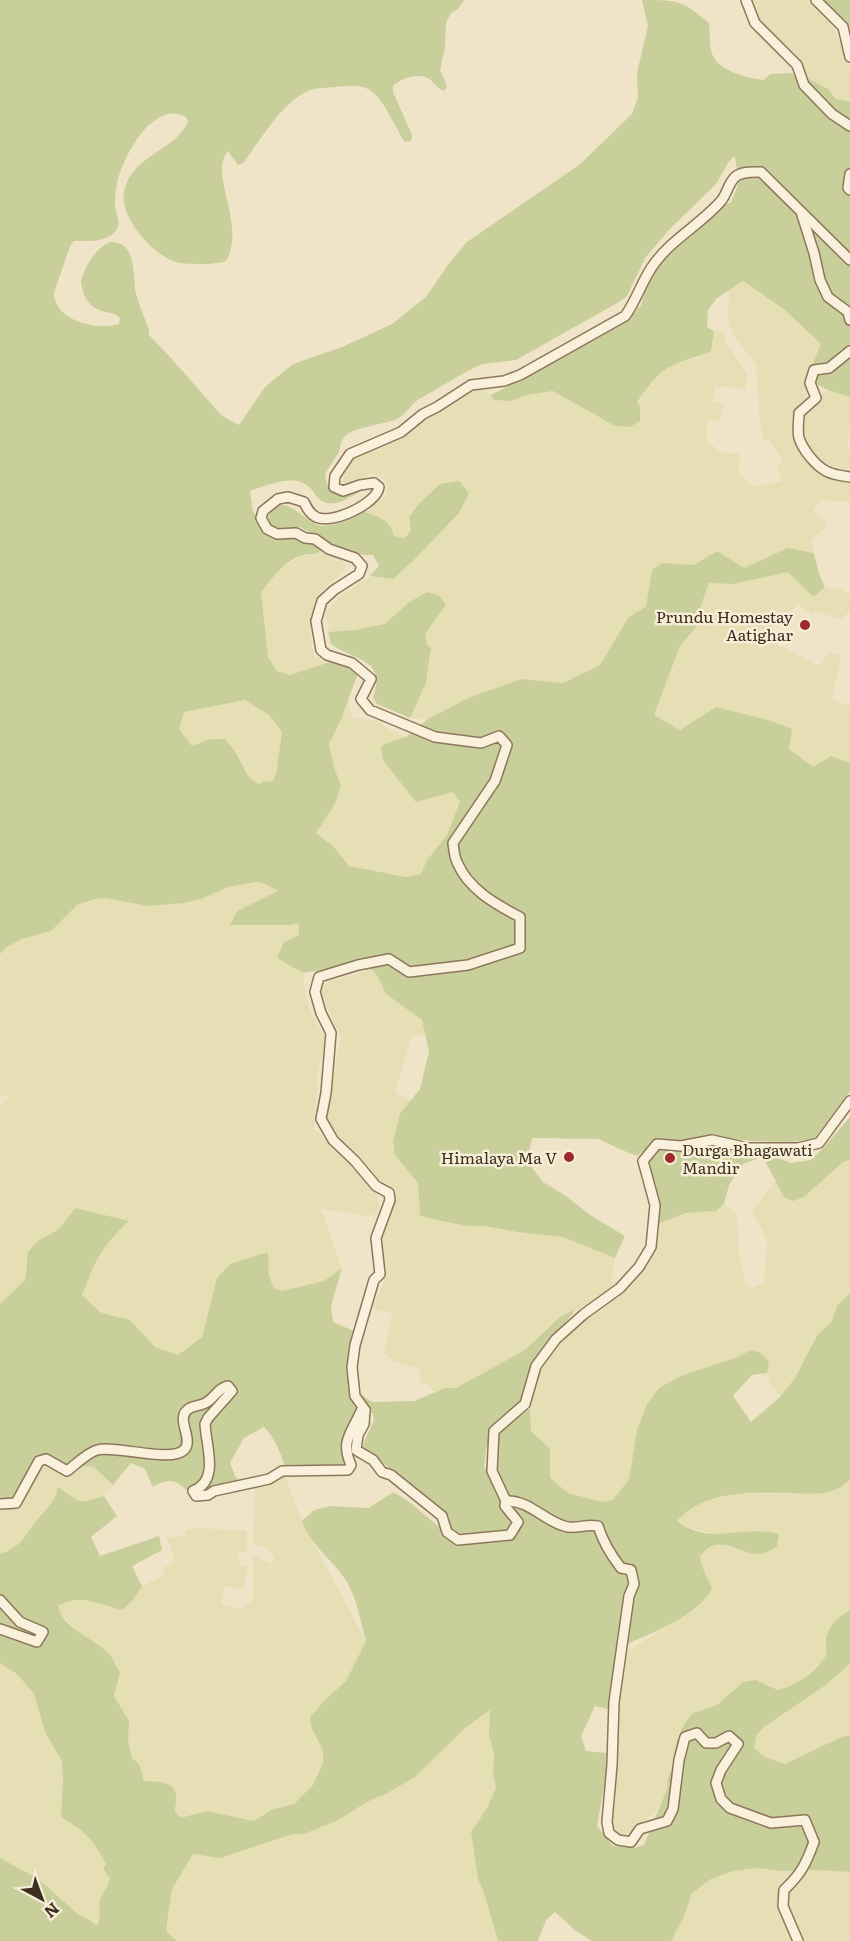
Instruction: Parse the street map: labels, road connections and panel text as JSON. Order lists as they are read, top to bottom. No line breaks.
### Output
{"places":["Prundu Homestay Aatighar","Himalaya Ma V","Durga Bhagawati Mandir"],"north":"bottom right"}
